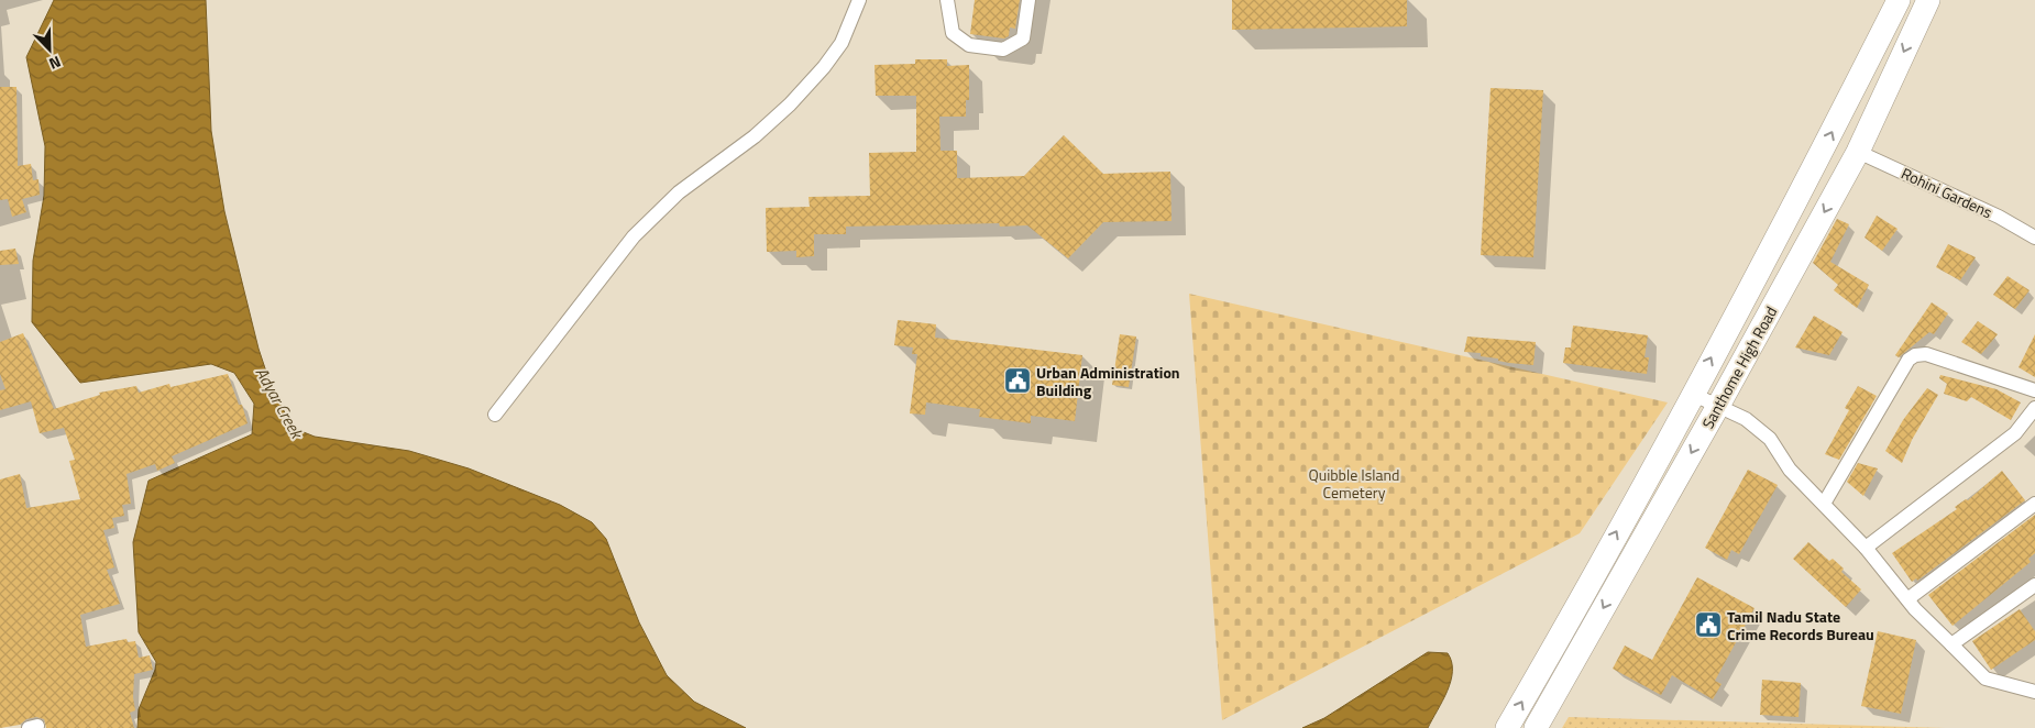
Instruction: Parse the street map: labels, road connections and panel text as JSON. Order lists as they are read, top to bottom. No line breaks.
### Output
{"streets":{"main road":["Santhome High Road"],"street":["Rohini Gardens"]},"crossings":[["Rohini Gardens","Santhome High Road"]],"water":["Adyar Creek"],"parks":["Quibble Island Cemetery"],"places":{"public building":["Urban Administration Building","Tamil Nadu State Crime Records Bureau"]},"north":"bottom right"}
